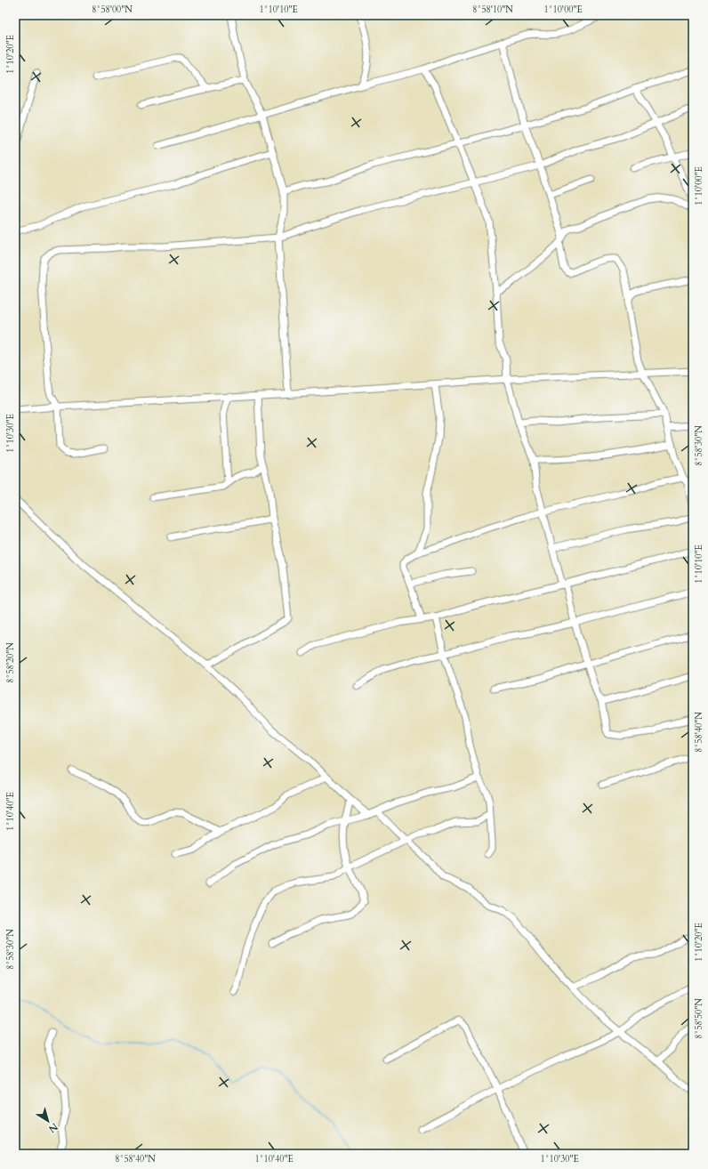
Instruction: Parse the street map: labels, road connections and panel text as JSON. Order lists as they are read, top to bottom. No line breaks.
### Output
{"north":"bottom right","coordinates":["8°58'00\"N","1°10'10\"E","8°58'10\"N","1°10'00\"E","1°10'20\"E","1°10'30\"E","8°58'30\"N","8°58'20\"N","8°58'40\"N","1°10'40\"E","8°58'50\"N"]}
